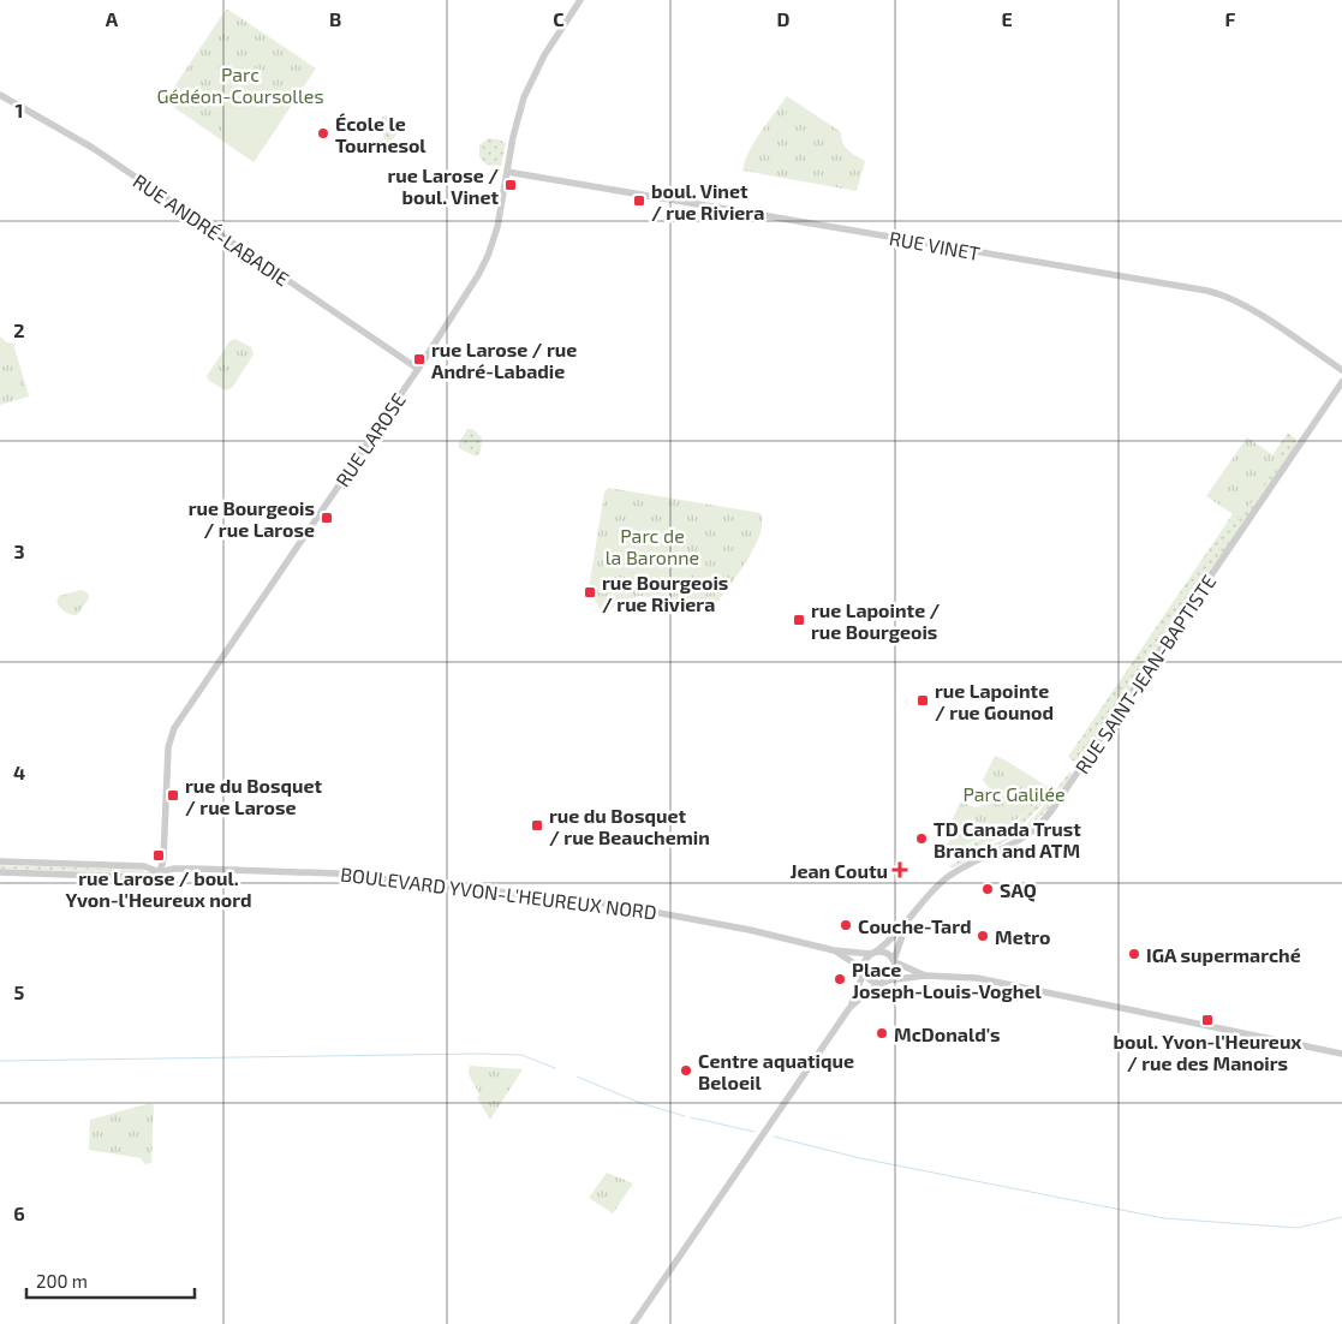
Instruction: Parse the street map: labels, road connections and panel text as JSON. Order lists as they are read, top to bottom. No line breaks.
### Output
{"streets":{"street":["RUE ANDRÉ-LABADIE","RUE VINET","RUE LAROSE","RUE SAINT-JEAN-BAPTISTE","BOULEVARD YVON-L'HEUREUX NORD"]},"crossings":[["RUE ANDRÉ-LABADIE","RUE LAROSE"],["RUE VINET","RUE LAROSE"],["RUE LAROSE","BOULEVARD YVON-L'HEUREUX NORD"],["RUE SAINT-JEAN-BAPTISTE","BOULEVARD YVON-L'HEUREUX NORD"]],"parks":["Parc Gédéon-Coursolles","Parc de la Baronne","Parc Galilée"],"places":{"other":["École le Tournesol","TD Canada Trust Branch and ATM","SAQ","Couche-Tard","Metro","IGA supermarché","Place Joseph-Louis-Voghel","McDonald's","Centre aquatique Beloeil"],"transit":["rue Larose / boul. Vinet","boul. Vinet / rue Riviera","rue Larose / rue André-Labadie","rue Bourgeois / rue Larose","rue Bourgeois / rue Riviera","rue Lapointe / rue Bourgeois","rue Lapointe / rue Gounod","rue du Bosquet / rue Larose","rue du Bosquet / rue Beauchemin","rue Larose / boul. Yvon-l'Heureux nord","boul. Yvon-l'Heureux / rue des Manoirs"],"health":["Jean Coutu"]},"scale_bar":"200 m","grid":{"columns":["A","B","C","D","E","F"],"rows":["1","2","3","4","5","6"]}}
